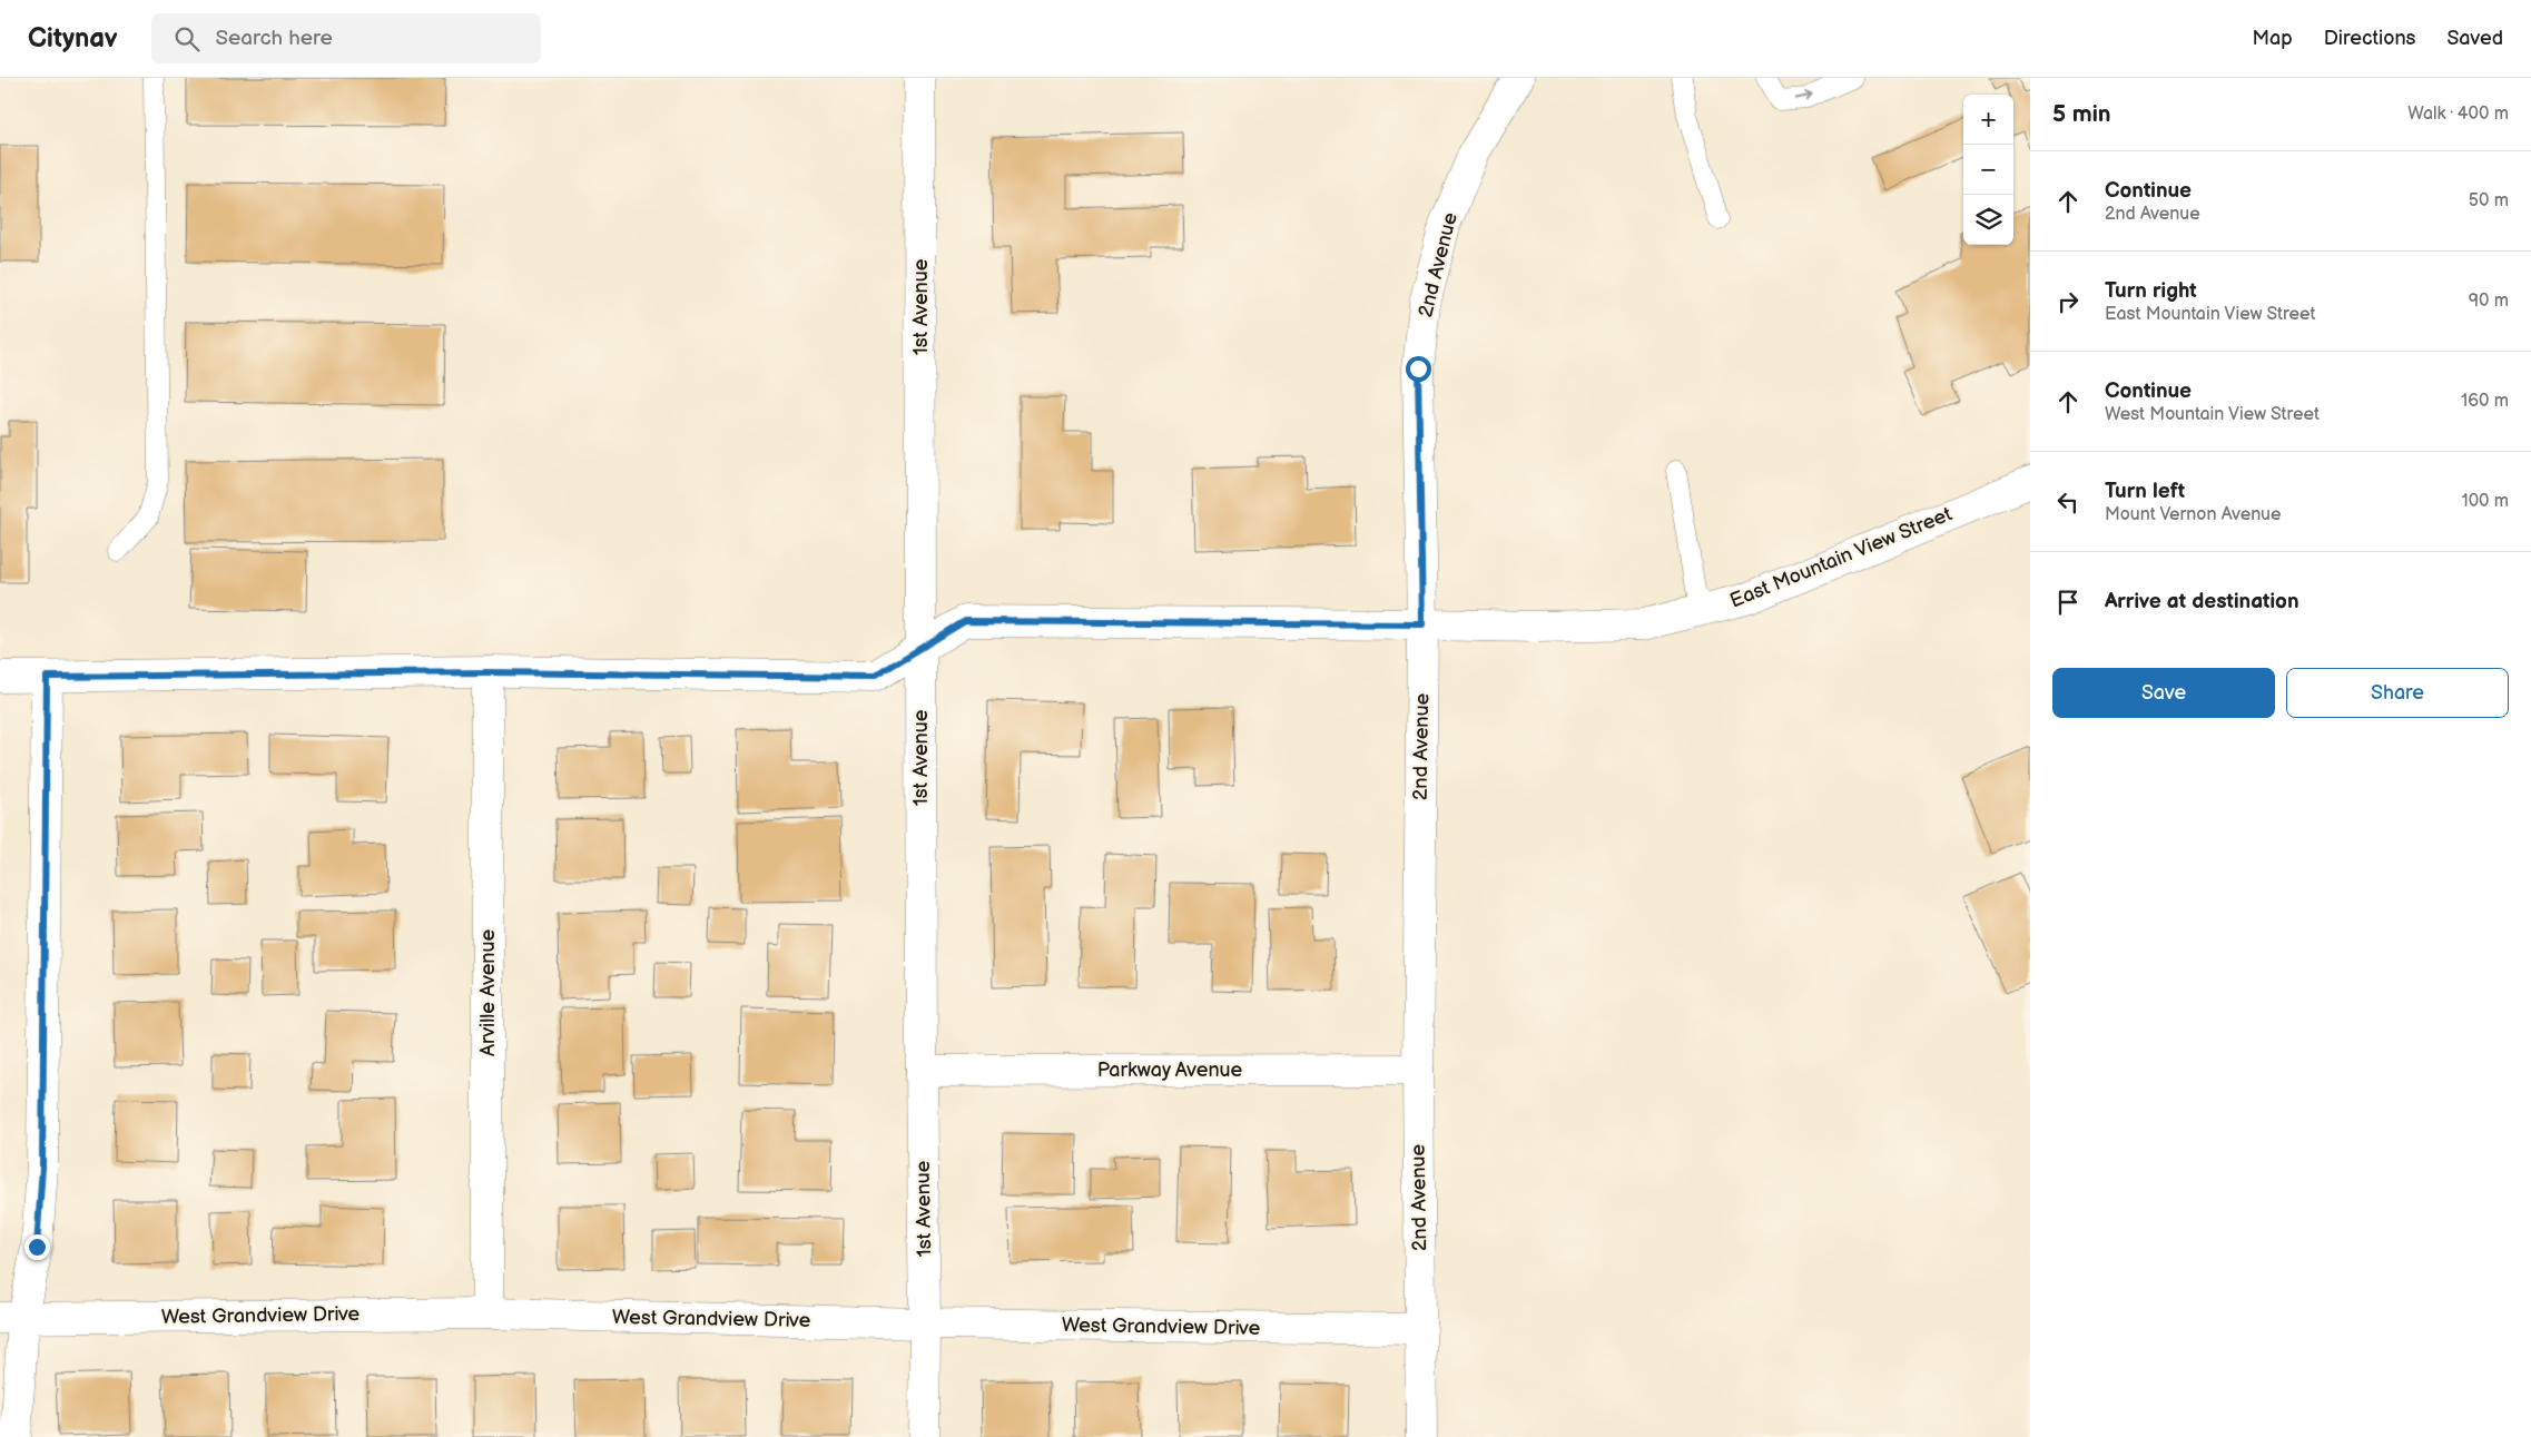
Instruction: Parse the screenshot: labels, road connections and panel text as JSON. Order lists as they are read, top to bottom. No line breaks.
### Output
{"streets":{"street":["2nd Avenue","1st Avenue","East Mountain View Street","Arville Avenue","Parkway Avenue","West Grandview Drive"]},"crossings":[["2nd Avenue","East Mountain View Street"],["2nd Avenue","Parkway Avenue"],["2nd Avenue","West Grandview Drive"],["1st Avenue","East Mountain View Street"],["1st Avenue","Parkway Avenue"],["1st Avenue","West Grandview Drive"],["East Mountain View Street","Arville Avenue"],["Arville Avenue","West Grandview Drive"]],"page":{"header":"Citynav","search":"Search here","nav":["Map","Directions","Saved"],"heading":["5 min","Walk · 400 m"],"map_buttons":["+","−"],"list":[["Continue","2nd Avenue","50 m"],["Turn right","East Mountain View Street","90 m"],["Continue","West Mountain View Street","160 m"],["Turn left","Mount Vernon Avenue","100 m"],"Arrive at destination"],"buttons":["Save","Share"]}}
